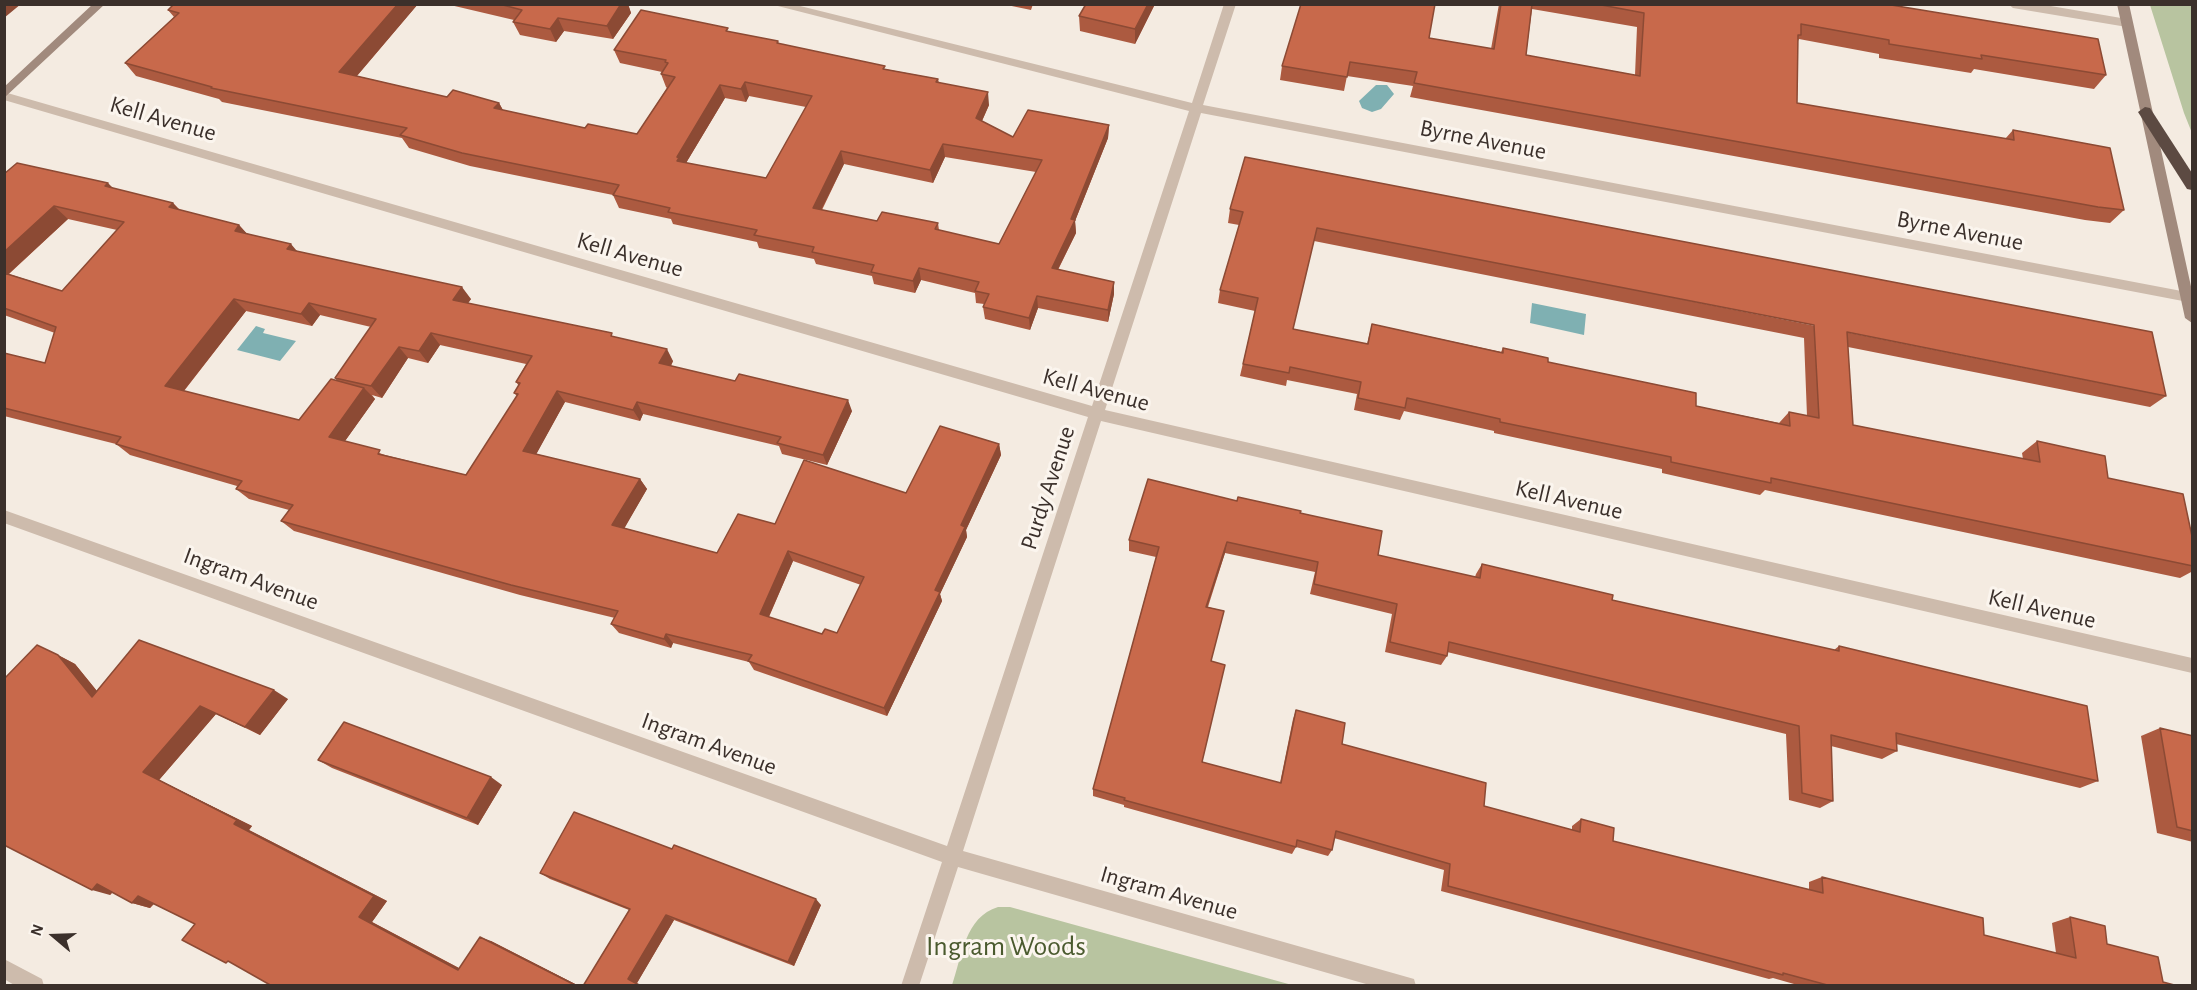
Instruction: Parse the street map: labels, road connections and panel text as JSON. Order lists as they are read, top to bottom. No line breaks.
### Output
{"streets":{"street":["Kell Avenue","Byrne Avenue","Purdy Avenue","Ingram Avenue"]},"crossings":[["Kell Avenue","Purdy Avenue"],["Byrne Avenue","Purdy Avenue"],["Purdy Avenue","Ingram Avenue"]],"parks":["Ingram Woods"],"north":"left"}
